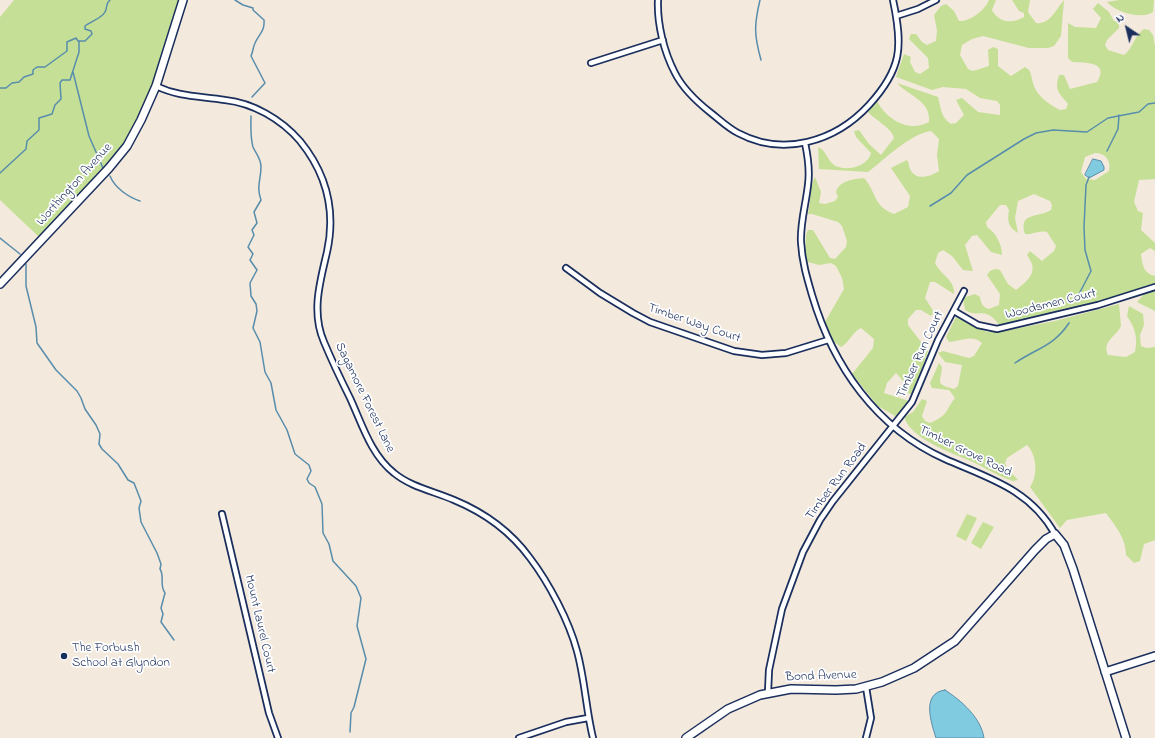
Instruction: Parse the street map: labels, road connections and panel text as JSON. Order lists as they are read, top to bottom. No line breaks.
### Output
{"streets":{"street":["Worthington Avenue","Woodsmen Court","Timber Way Court","Timber Run Court","Sagamore Forest Lane","Timber Grove Road","Timber Run Road","Mount Laurel Court","Bond Avenue"]},"crossings":[["Worthington Avenue","Sagamore Forest Lane"],["Woodsmen Court","Timber Run Court"],["Timber Way Court","Timber Grove Road"],["Timber Run Court","Timber Grove Road"],["Timber Run Court","Timber Run Road"],["Timber Grove Road","Timber Run Road"],["Timber Grove Road","Bond Avenue"],["Timber Run Road","Bond Avenue"]],"places":["The Forbush School at Glyndon"],"north":"top left"}
